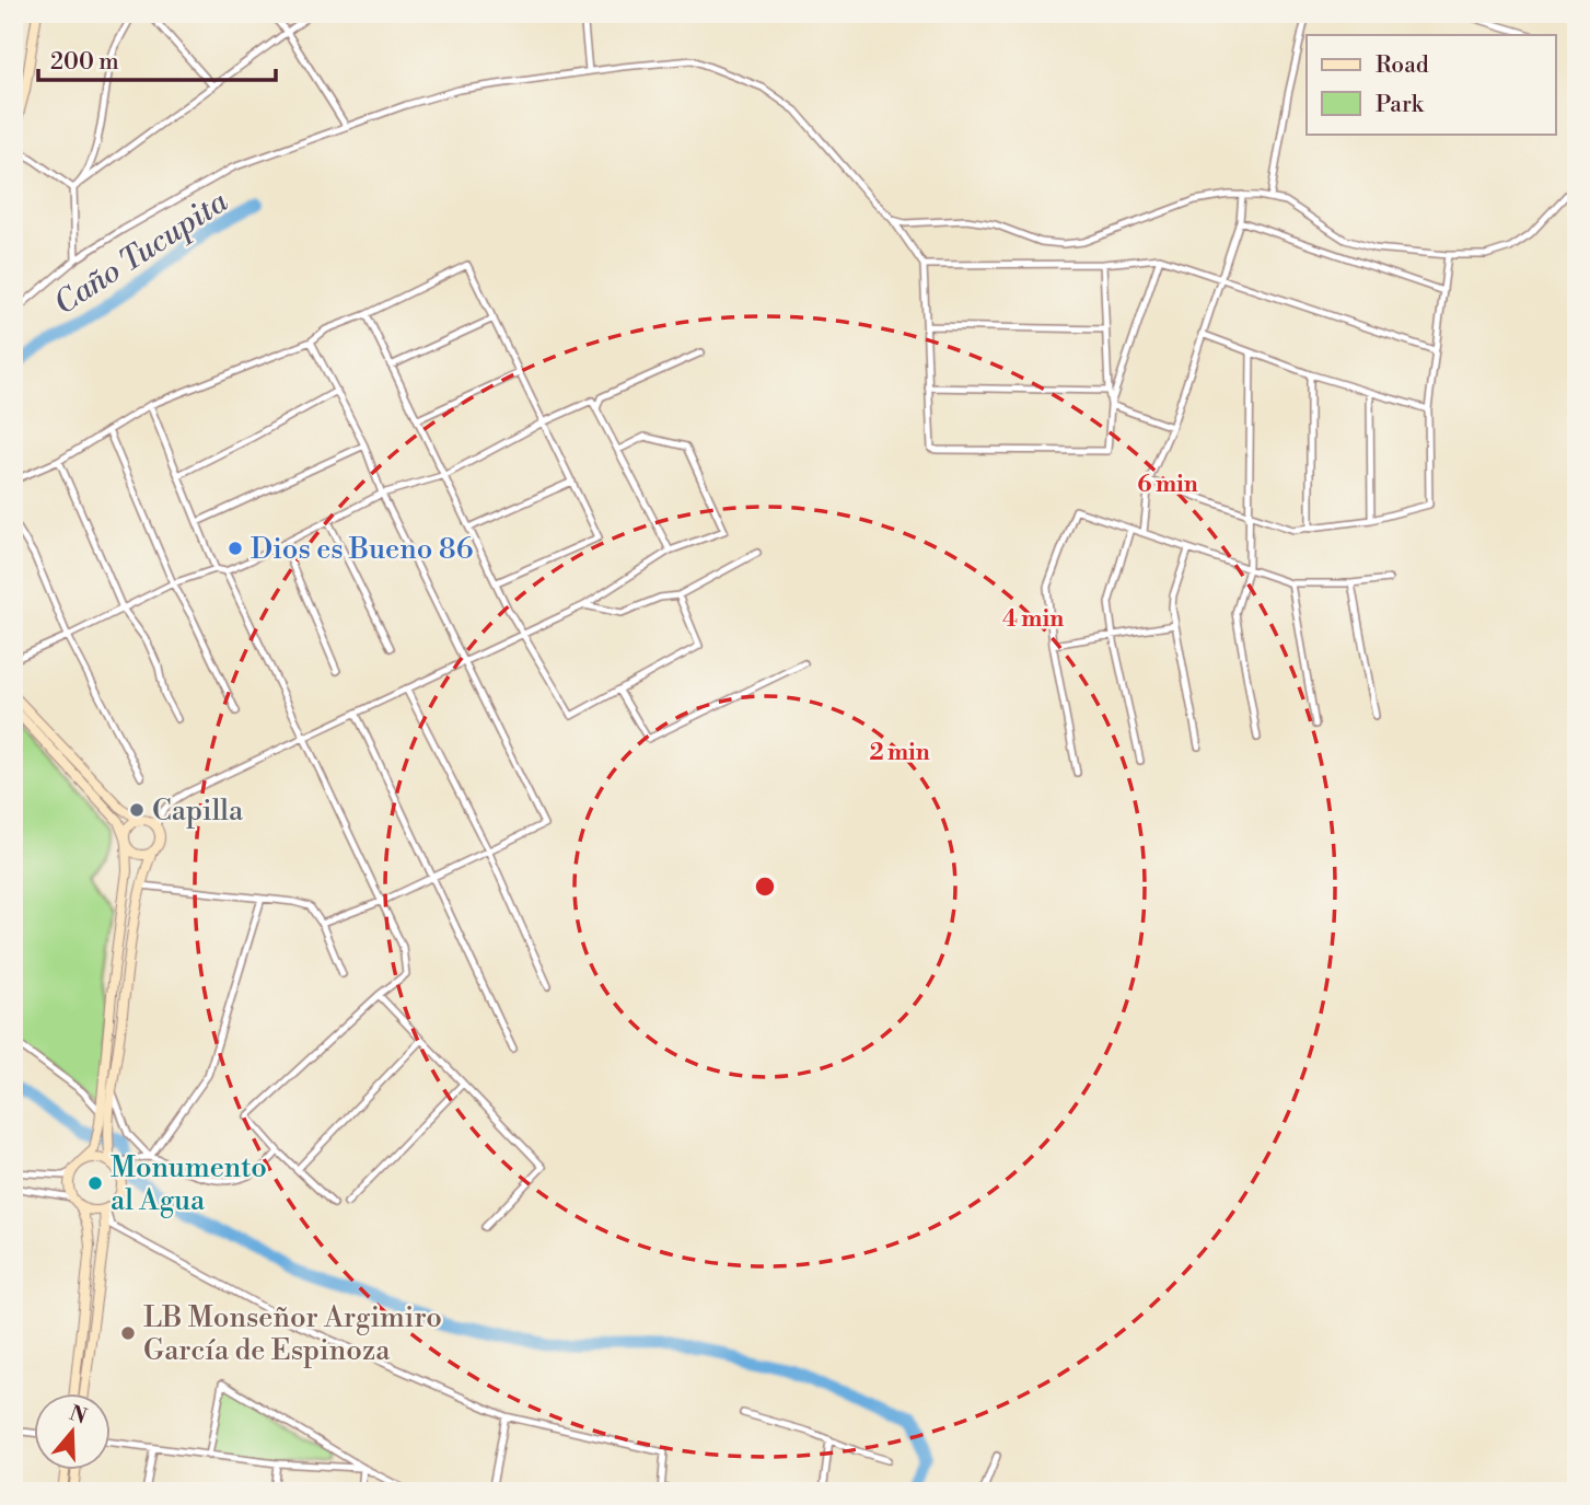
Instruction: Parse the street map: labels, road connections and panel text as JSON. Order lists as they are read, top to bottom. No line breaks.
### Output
{"water":["Caño Tucupita"],"places":["Dios es Bueno 86","Capilla","Monumento al Agua","LB Monseñor Argimiro García de Espinoza"],"legend":["Road","Park"],"scale_bar":"200 m","north":"top","rings":["6 min","4 min","2 min"]}
